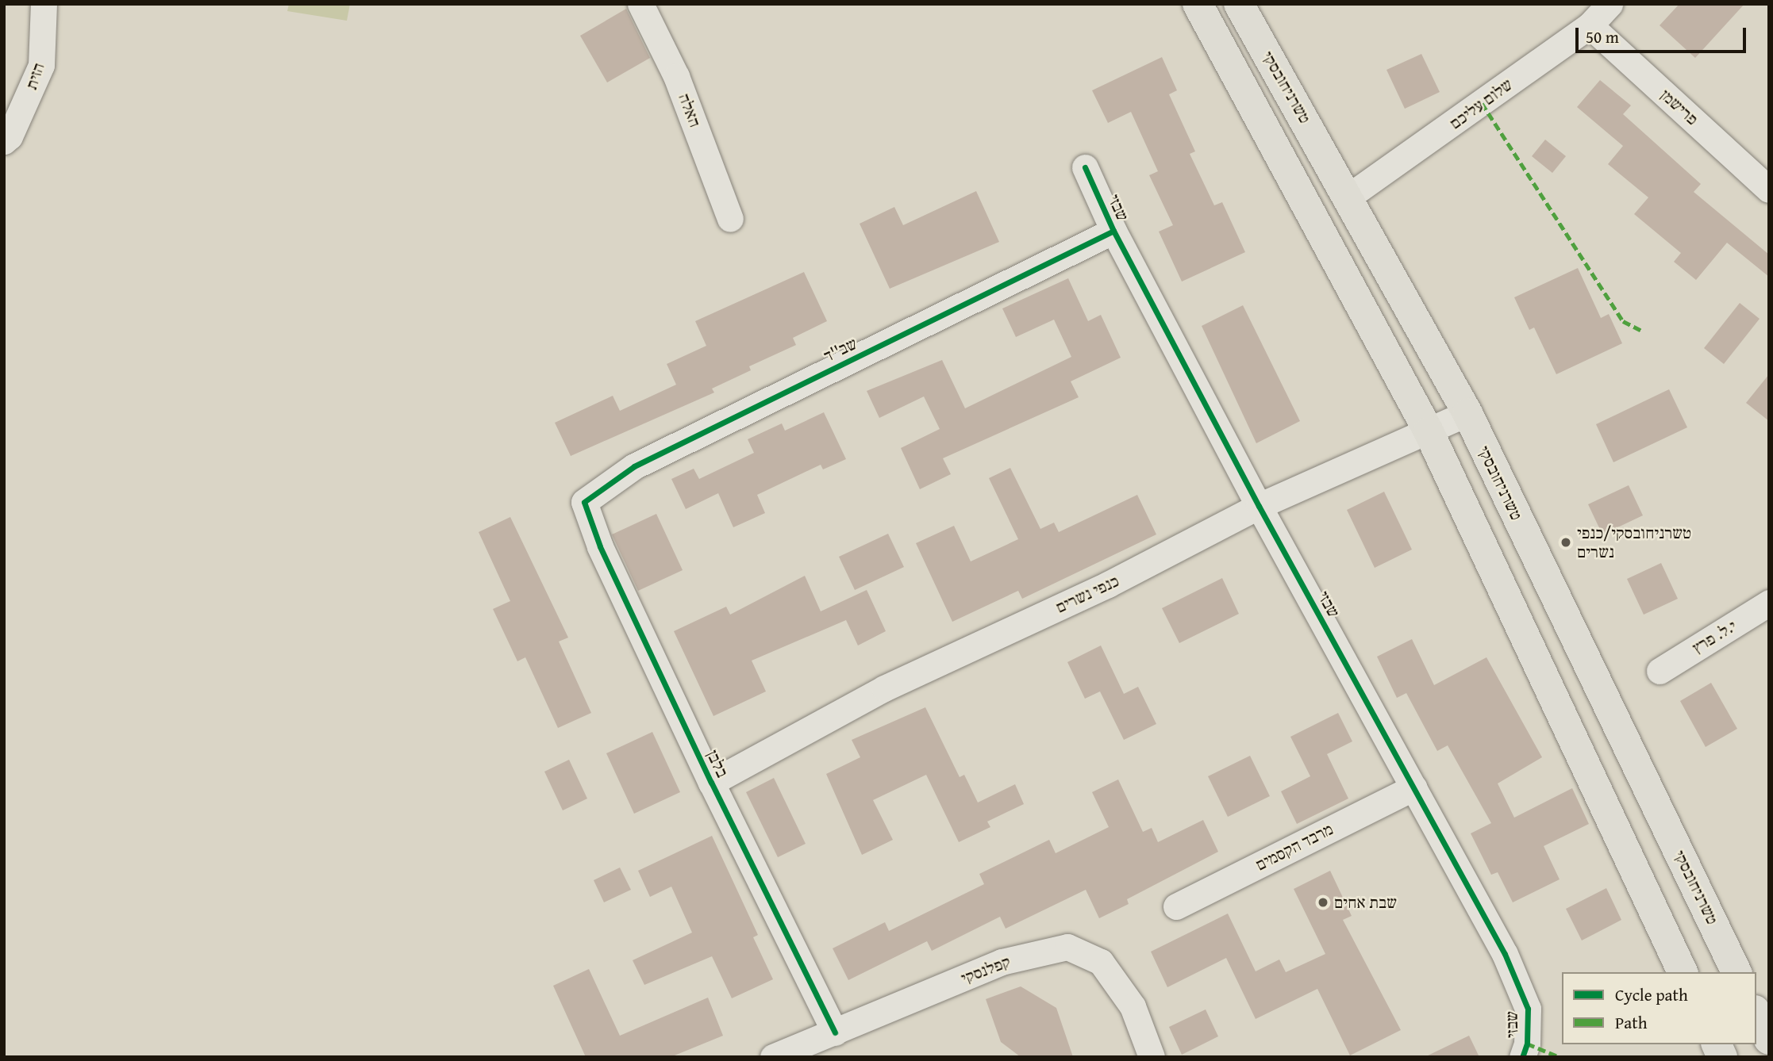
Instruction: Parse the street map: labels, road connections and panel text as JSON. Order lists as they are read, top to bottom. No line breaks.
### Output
{"streets":{"main road":["טשרניחובסקי"],"street":["הזית","שלום עליכם","פרישמן","האלה","שבזי","שב''ד","כנפי נשרים","י.ל. פרץ","בלבן","מרבד הקסמים","קפלנסקי"]},"crossings":[["טשרניחובסקי","שלום עליכם"],["טשרניחובסקי","כנפי נשרים"],["שלום עליכם","פרישמן"],["שבזי","שב''ד"],["שבזי","כנפי נשרים"],["שבזי","מרבד הקסמים"],["שב''ד","בלבן"],["כנפי נשרים","בלבן"],["בלבן","קפלנסקי"]],"places":["טשרניחובסקי/כנפי נשרים","שבת אחים"],"legend":["Cycle path","Path"],"scale_bar":"50 m"}
